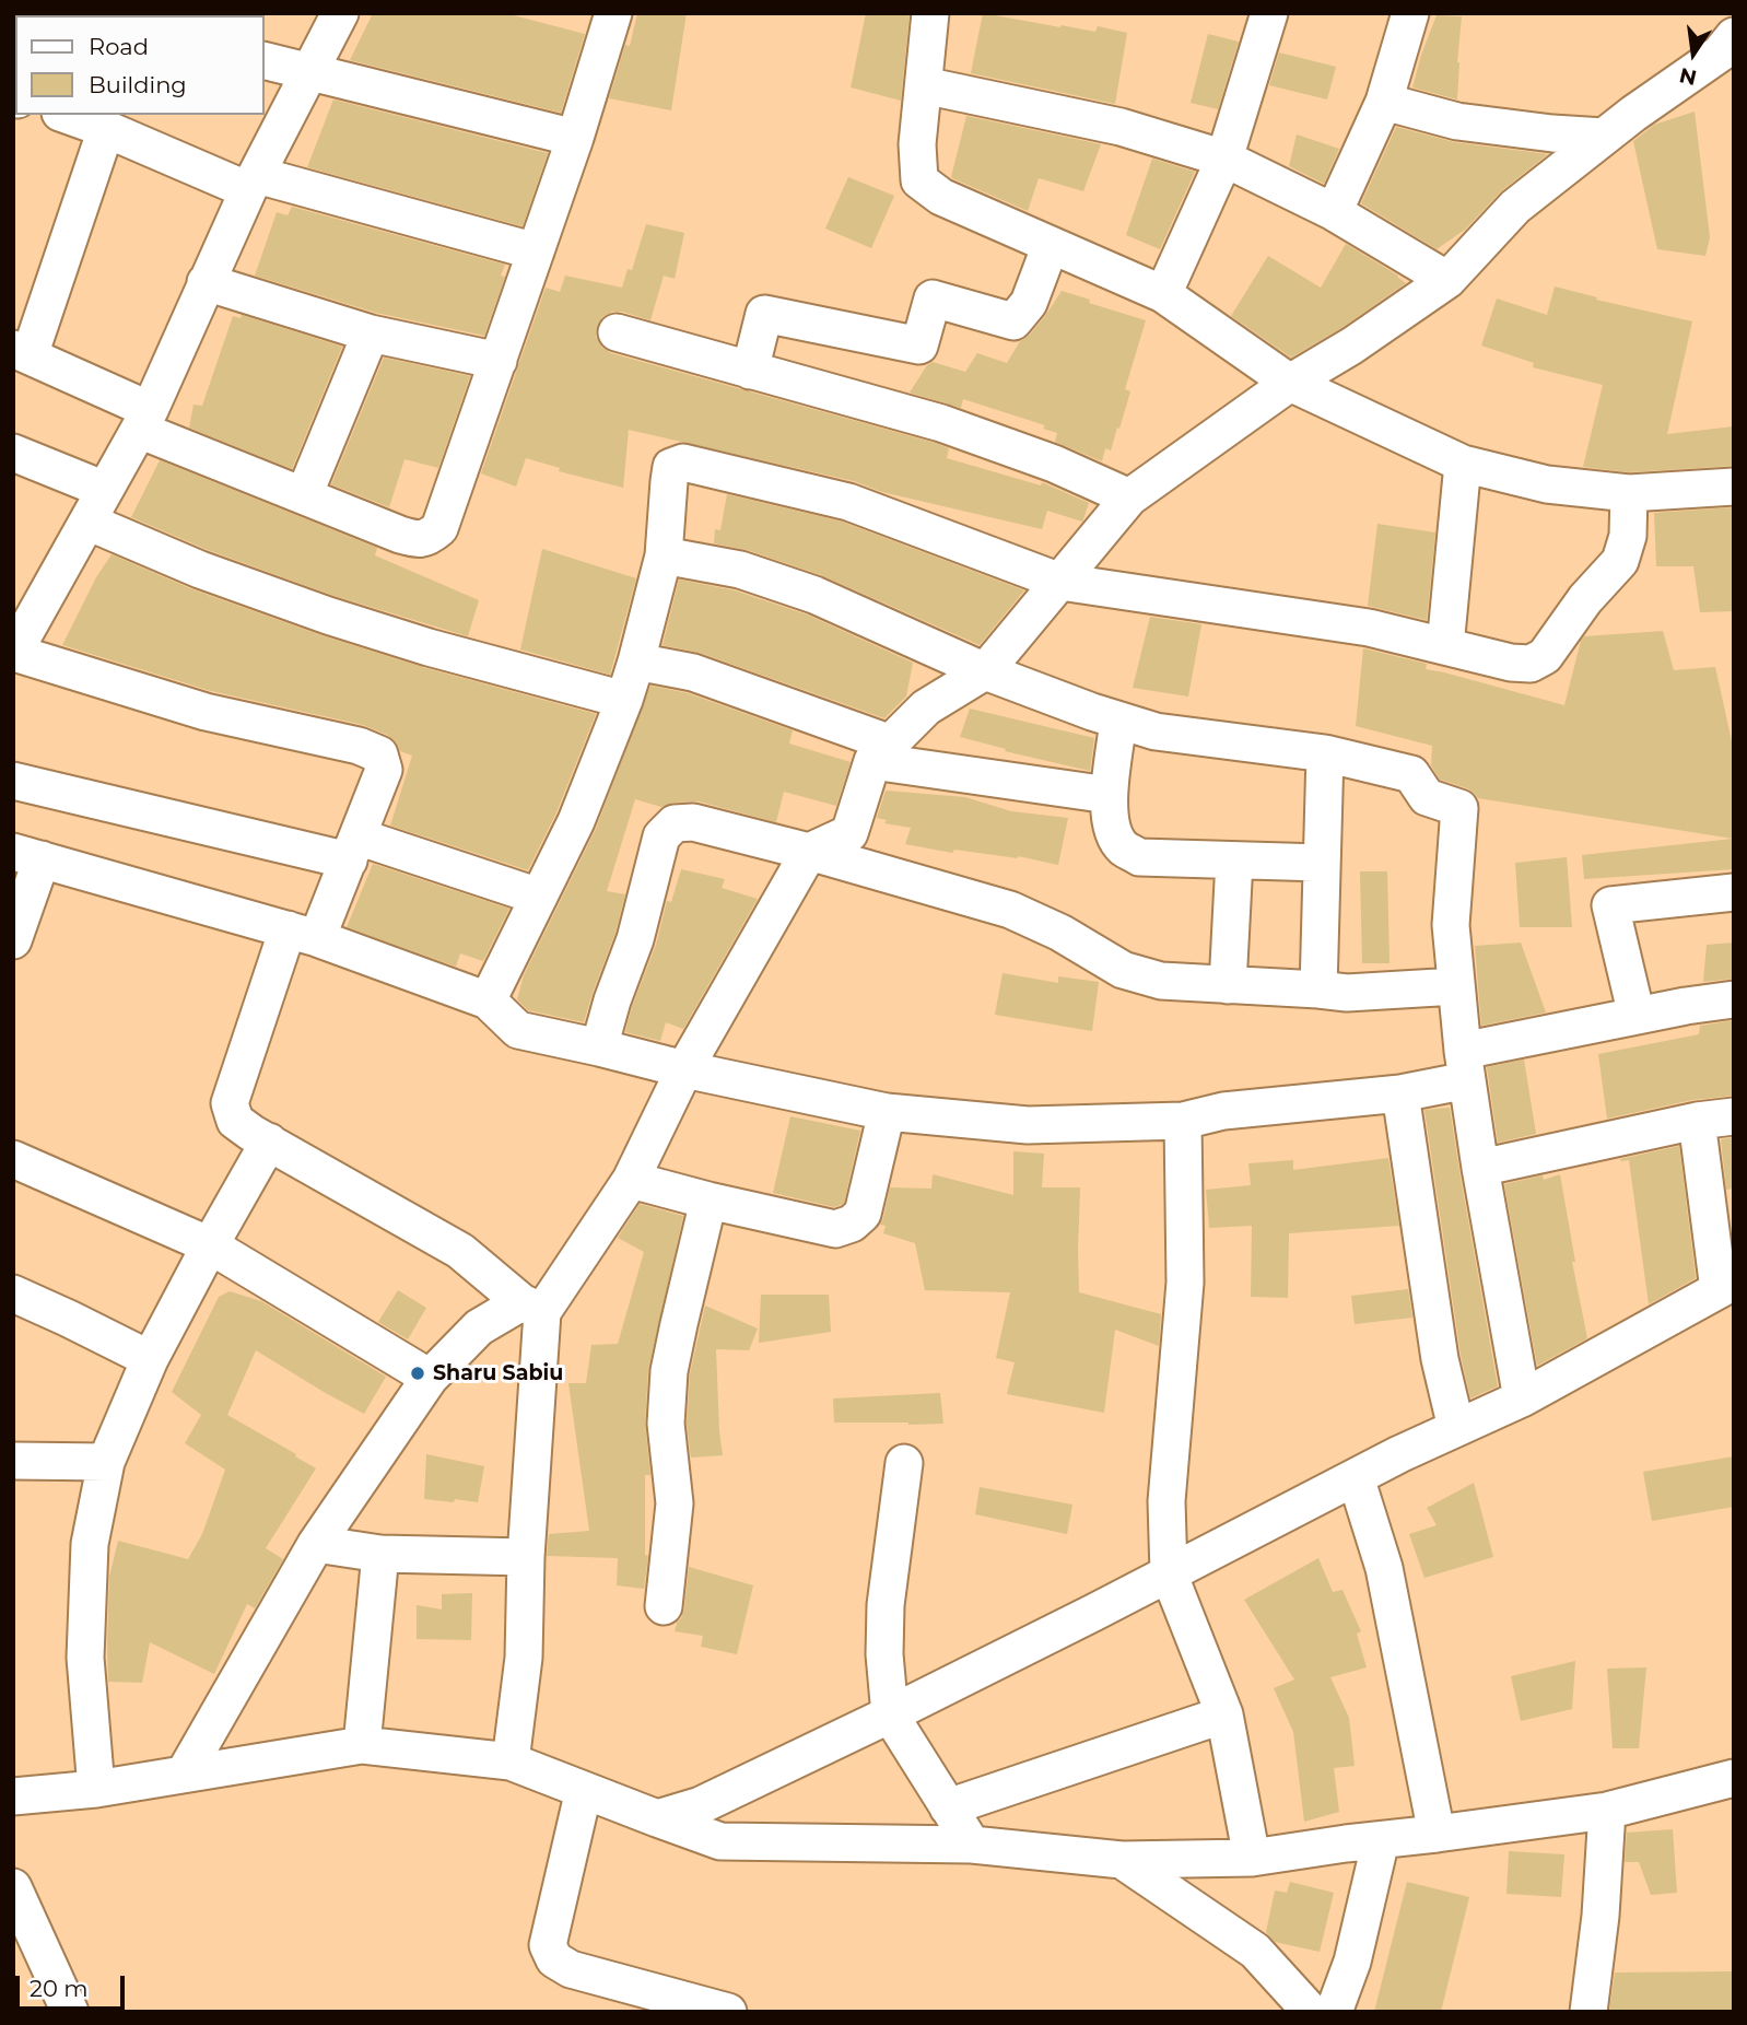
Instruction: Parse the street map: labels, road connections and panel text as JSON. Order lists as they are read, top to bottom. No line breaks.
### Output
{"places":["Sharu Sabiu"],"legend":["Road","Building"],"scale_bar":"20 m","north":"bottom"}
